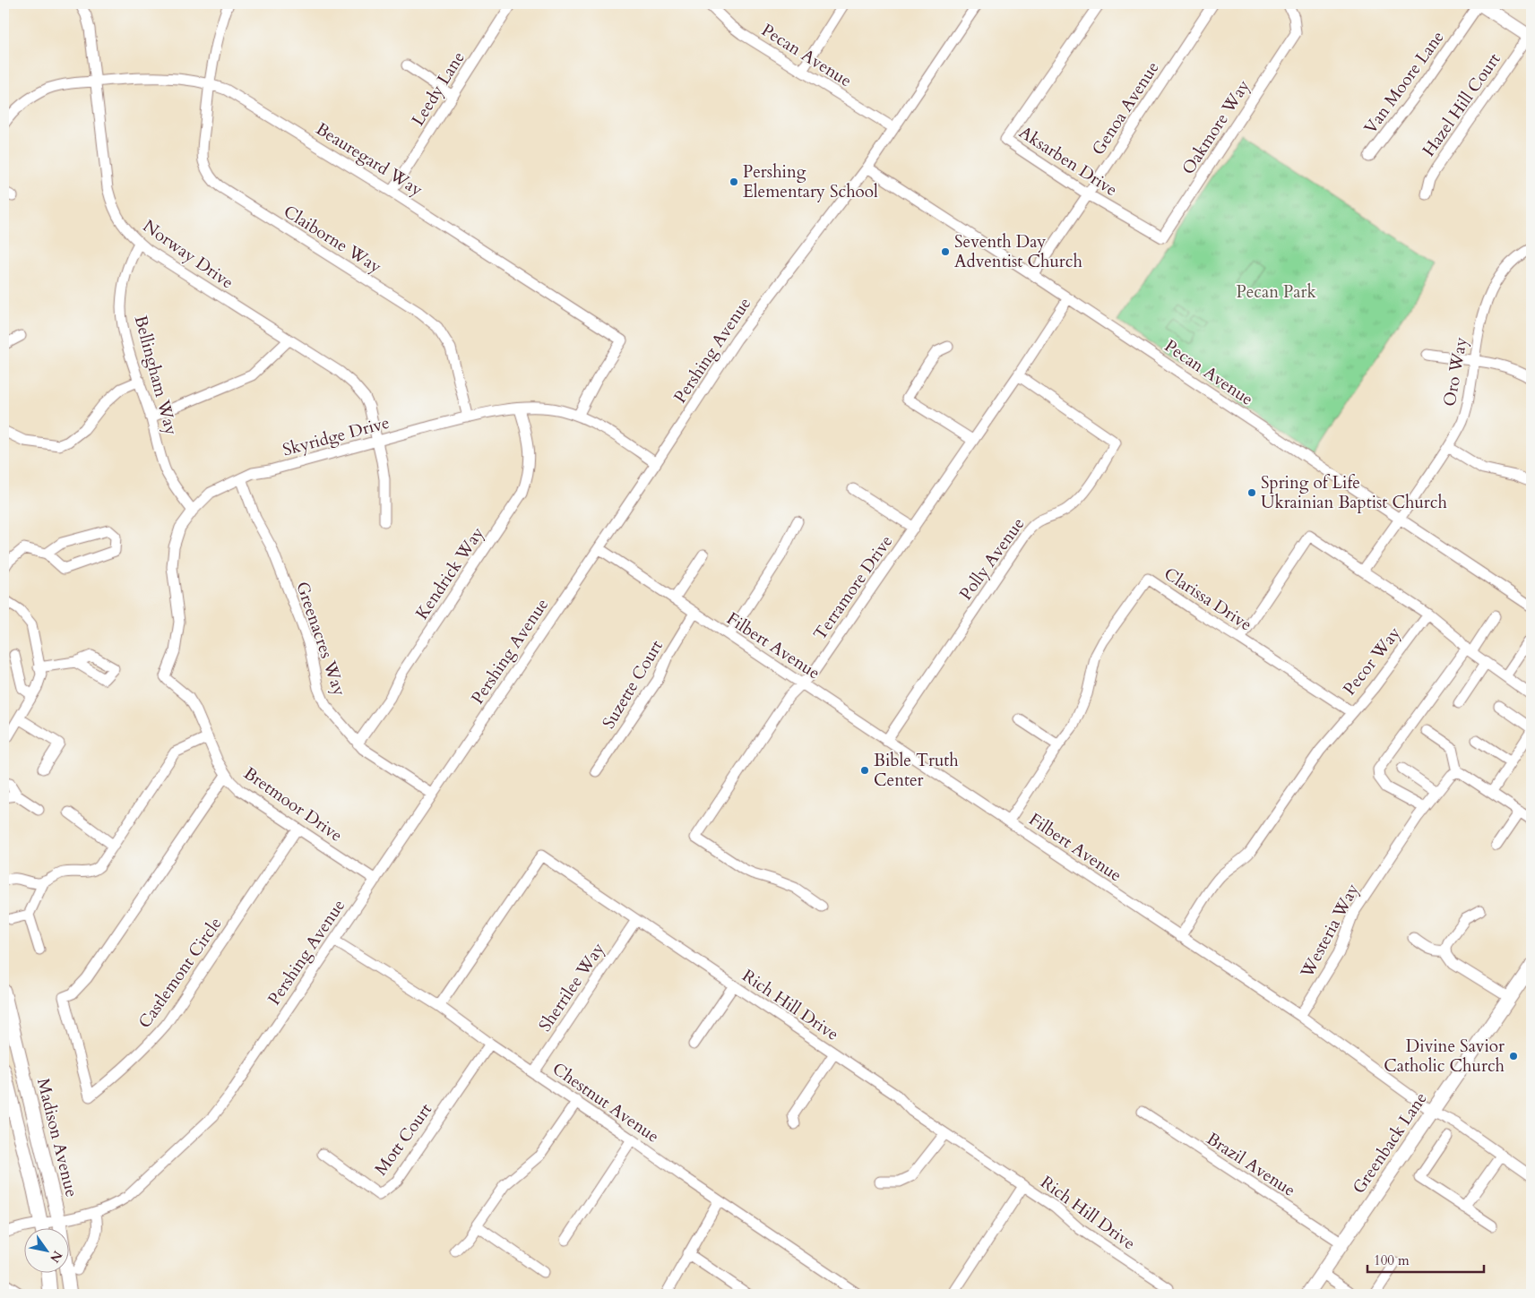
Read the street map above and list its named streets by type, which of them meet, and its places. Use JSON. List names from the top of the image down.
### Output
{
  "streets": {
    "main road": ["Madison Avenue", "Greenback Lane"],
    "street": [
      "Pecan Avenue",
      "Van Moore Lane",
      "Leedy Lane",
      "Hazel Hill Court",
      "Genoa Avenue",
      "Oakmore Way",
      "Beauregard Way",
      "Aksarben Drive",
      "Claiborne Way",
      "Norway Drive",
      "Pershing Avenue",
      "Oro Way",
      "Bellingham Way",
      "Skyridge Drive",
      "Polly Avenue",
      "Kendrick Way",
      "Terramore Drive",
      "Clarissa Drive",
      "Greenacres Way",
      "Filbert Avenue",
      "Pecor Way",
      "Suzette Court",
      "Bretmoor Drive",
      "Westeria Way",
      "Castlemont Circle",
      "Sherrilee Way",
      "Rich Hill Drive",
      "Chestnut Avenue",
      "Mott Court",
      "Brazil Avenue"
    ]
  },
  "crossings": [
    ["Pecan Avenue", "Genoa Avenue"],
    ["Pecan Avenue", "Pershing Avenue"],
    ["Pecan Avenue", "Oro Way"],
    ["Pecan Avenue", "Terramore Drive"],
    ["Leedy Lane", "Beauregard Way"],
    ["Genoa Avenue", "Aksarben Drive"],
    ["Oakmore Way", "Aksarben Drive"],
    ["Beauregard Way", "Claiborne Way"],
    ["Beauregard Way", "Norway Drive"],
    ["Beauregard Way", "Skyridge Drive"],
    ["Claiborne Way", "Skyridge Drive"],
    ["Norway Drive", "Bellingham Way"],
    ["Norway Drive", "Skyridge Drive"],
    ["Pershing Avenue", "Skyridge Drive"],
    ["Pershing Avenue", "Greenacres Way"],
    ["Pershing Avenue", "Filbert Avenue"],
    ["Pershing Avenue", "Bretmoor Drive"],
    ["Pershing Avenue", "Chestnut Avenue"],
    ["Pershing Avenue", "Madison Avenue"],
    ["Bellingham Way", "Skyridge Drive"],
    ["Skyridge Drive", "Kendrick Way"],
    ["Skyridge Drive", "Greenacres Way"],
    ["Skyridge Drive", "Bretmoor Drive"],
    ["Polly Avenue", "Terramore Drive"],
    ["Polly Avenue", "Filbert Avenue"],
    ["Kendrick Way", "Greenacres Way"],
    ["Terramore Drive", "Filbert Avenue"],
    ["Clarissa Drive", "Filbert Avenue"],
    ["Clarissa Drive", "Pecor Way"],
    ["Filbert Avenue", "Pecor Way"],
    ["Filbert Avenue", "Suzette Court"],
    ["Filbert Avenue", "Westeria Way"],
    ["Filbert Avenue", "Greenback Lane"],
    ["Bretmoor Drive", "Castlemont Circle"],
    ["Sherrilee Way", "Rich Hill Drive"],
    ["Sherrilee Way", "Chestnut Avenue"],
    ["Rich Hill Drive", "Chestnut Avenue"],
    ["Chestnut Avenue", "Mott Court"],
    ["Greenback Lane", "Brazil Avenue"]
  ],
  "parks": ["Pecan Park"],
  "places": [
    "Pershing Elementary School",
    "Seventh Day Adventist Church",
    "Spring of Life Ukrainian Baptist Church",
    "Bible Truth Center",
    "Divine Savior Catholic Church"
  ],
  "scale_bar": "100 m",
  "north": "bottom right"
}
